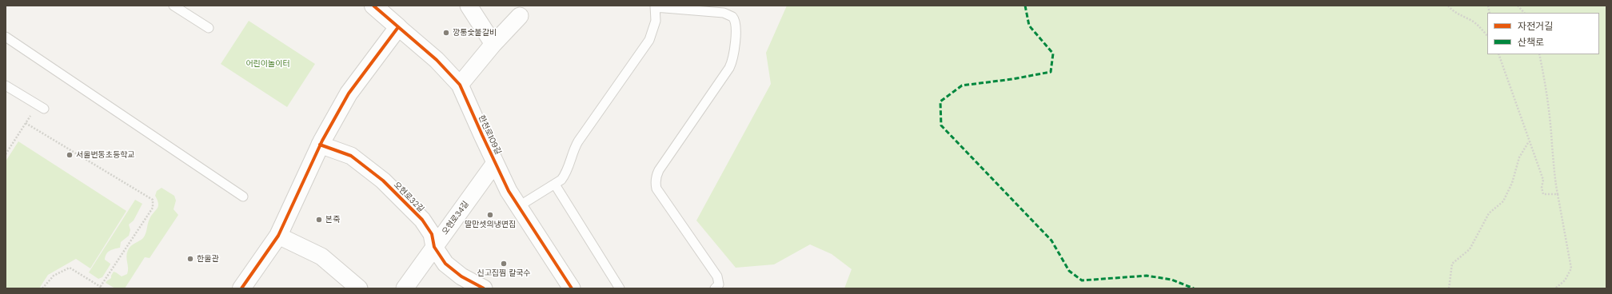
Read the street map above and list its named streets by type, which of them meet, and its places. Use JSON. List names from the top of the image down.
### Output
{
  "streets": {
    "street": ["한천로109길", "오현로32길", "오현로34길"]
  },
  "crossings": [
    ["한천로109길", "오현로34길"],
    ["오현로32길", "오현로34길"]
  ],
  "parks": ["어린이놀이터"],
  "places": [
    "깡통숯불갈비",
    "서울번동초등학교",
    "딸만셋의냉면집",
    "본죽",
    "한울관",
    "신고집찜 칼국수"
  ],
  "legend": ["자전거길", "산책로"]
}
